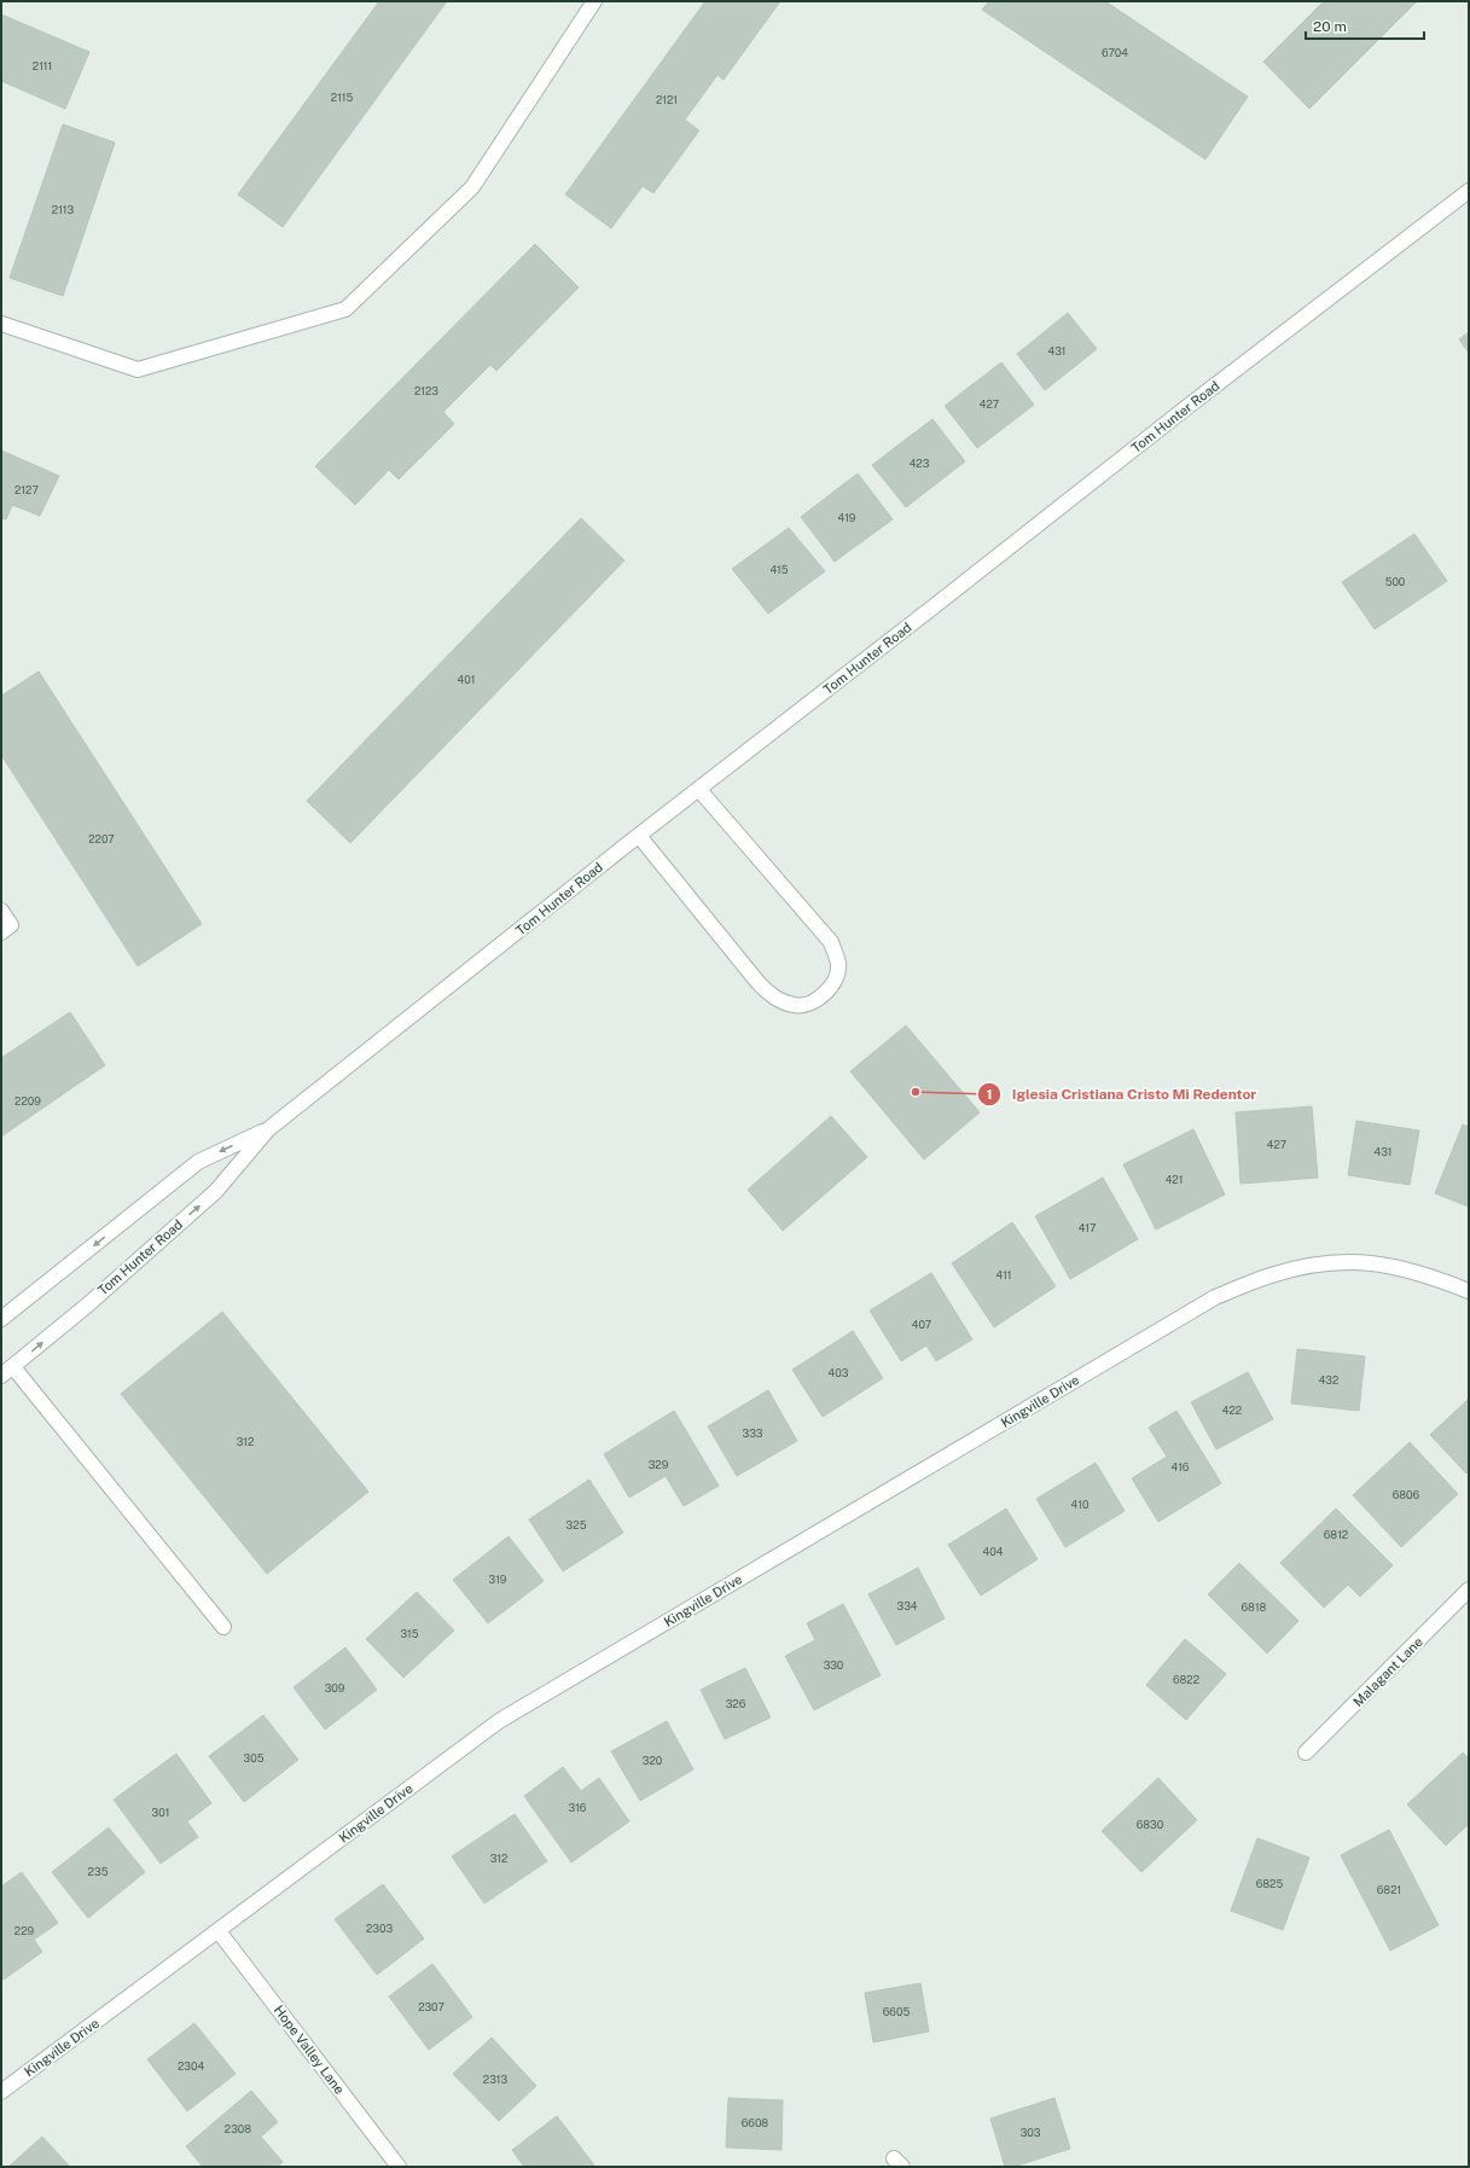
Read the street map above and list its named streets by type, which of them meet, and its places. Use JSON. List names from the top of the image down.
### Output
{
  "streets": {
    "street": [
      "Tom Hunter Road",
      "Kingville Drive",
      "Malagant Lane",
      "Hope Valley Lane"
    ]
  },
  "crossings": [
    ["Kingville Drive", "Hope Valley Lane"]
  ],
  "places": ["Iglesia Cristiana Cristo Mi Redentor"],
  "house_numbers": [
    "6704",
    "2111",
    "2115",
    "2121",
    "2113",
    "431",
    "2123",
    "427",
    "423",
    "2127",
    "419",
    "415",
    "500",
    "401",
    "2207",
    "2209",
    "427",
    "431",
    "421",
    "417",
    "411",
    "407",
    "403",
    "432",
    "422",
    "333",
    "312",
    "329",
    "416",
    "6806",
    "410",
    "325",
    "6812",
    "404",
    "319",
    "334",
    "6818",
    "315",
    "330",
    "6822",
    "309",
    "326",
    "305",
    "320",
    "316",
    "301",
    "6830",
    "312",
    "235",
    "6825",
    "6821",
    "2303",
    "229",
    "2307",
    "6605",
    "2304",
    "2313",
    "6608",
    "2308",
    "303"
  ],
  "scale_bar": "20 m"
}
